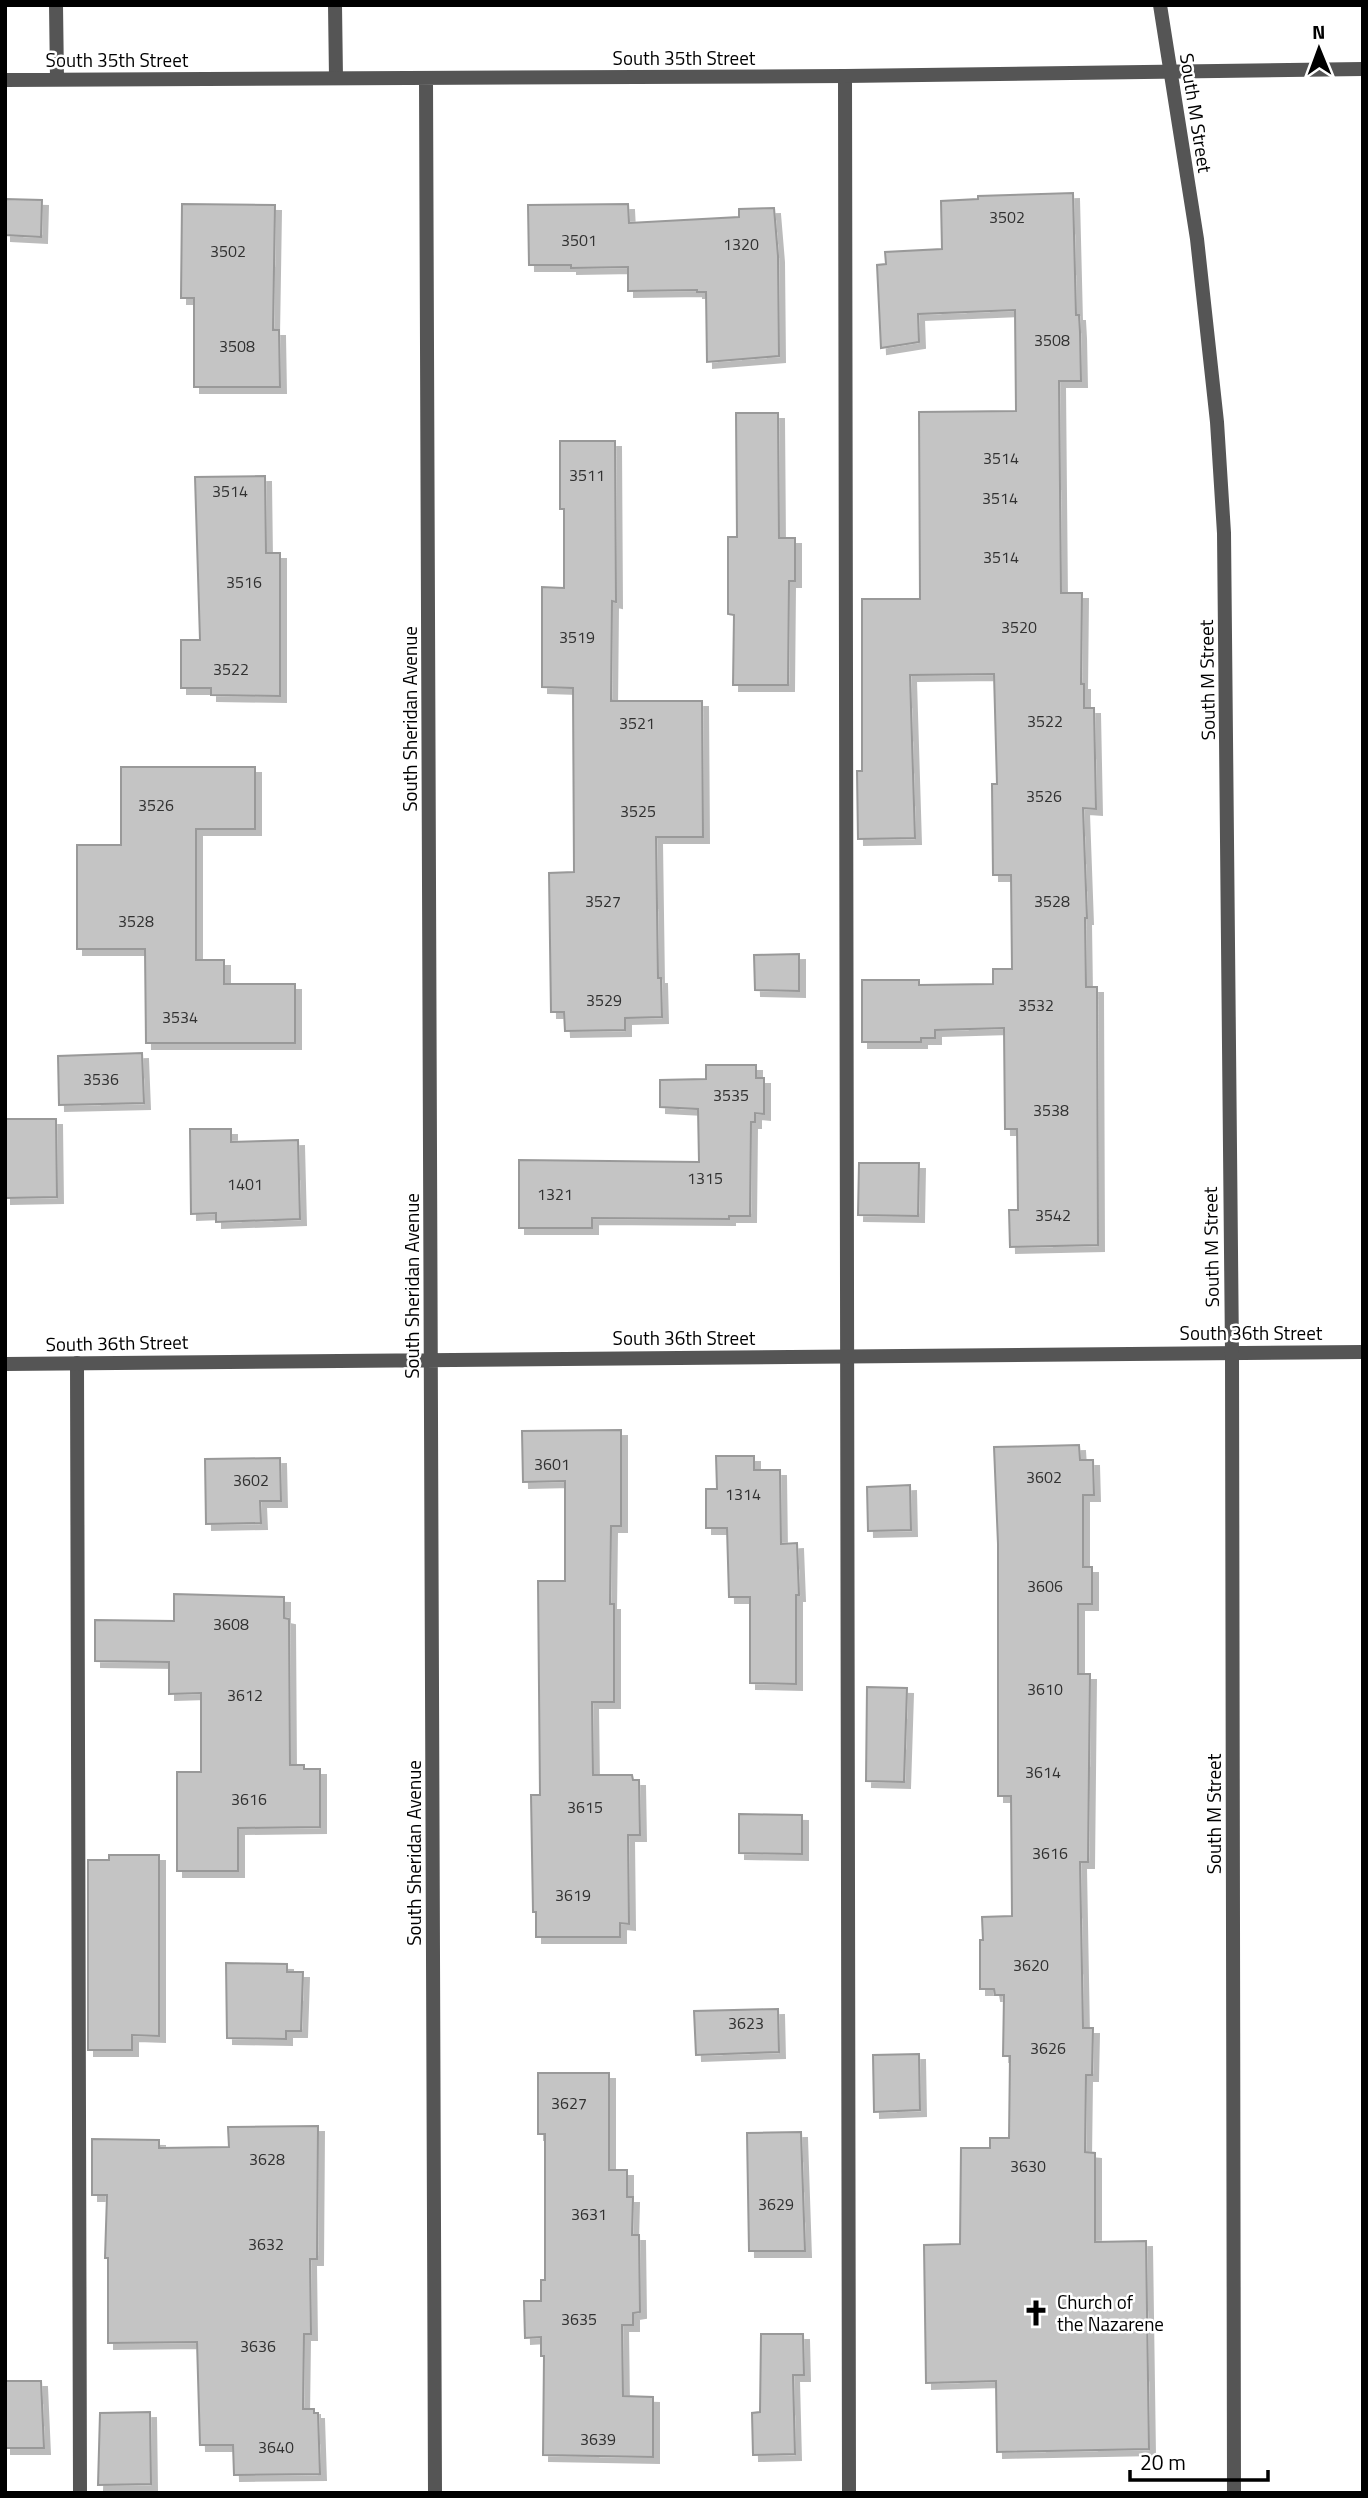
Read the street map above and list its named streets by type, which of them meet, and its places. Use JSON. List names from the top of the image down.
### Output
{
  "streets": {
    "street": [
      "South 35th Street",
      "South M Street",
      "South Sheridan Avenue",
      "South 36th Street"
    ]
  },
  "crossings": [
    ["South 35th Street", "South M Street"],
    ["South 35th Street", "South Sheridan Avenue"],
    ["South M Street", "South 36th Street"],
    ["South Sheridan Avenue", "South 36th Street"]
  ],
  "places": {
    "church": ["Church of the Nazarene"]
  },
  "house_numbers": [
    "3502",
    "3501",
    "1320",
    "3502",
    "3508",
    "3508",
    "3514",
    "3511",
    "3514",
    "3514",
    "3514",
    "3516",
    "3520",
    "3519",
    "3522",
    "3522",
    "3521",
    "3526",
    "3526",
    "3525",
    "3527",
    "3528",
    "3528",
    "3529",
    "3532",
    "3534",
    "3536",
    "3535",
    "3538",
    "1315",
    "1401",
    "1321",
    "3542",
    "3601",
    "3602",
    "3602",
    "1314",
    "3606",
    "3608",
    "3610",
    "3612",
    "3614",
    "3616",
    "3615",
    "3616",
    "3619",
    "3620",
    "3623",
    "3626",
    "3627",
    "3628",
    "3630",
    "3629",
    "3631",
    "3632",
    "3635",
    "3636",
    "3639",
    "3640"
  ],
  "scale_bar": "20 m",
  "north": "top"
}
